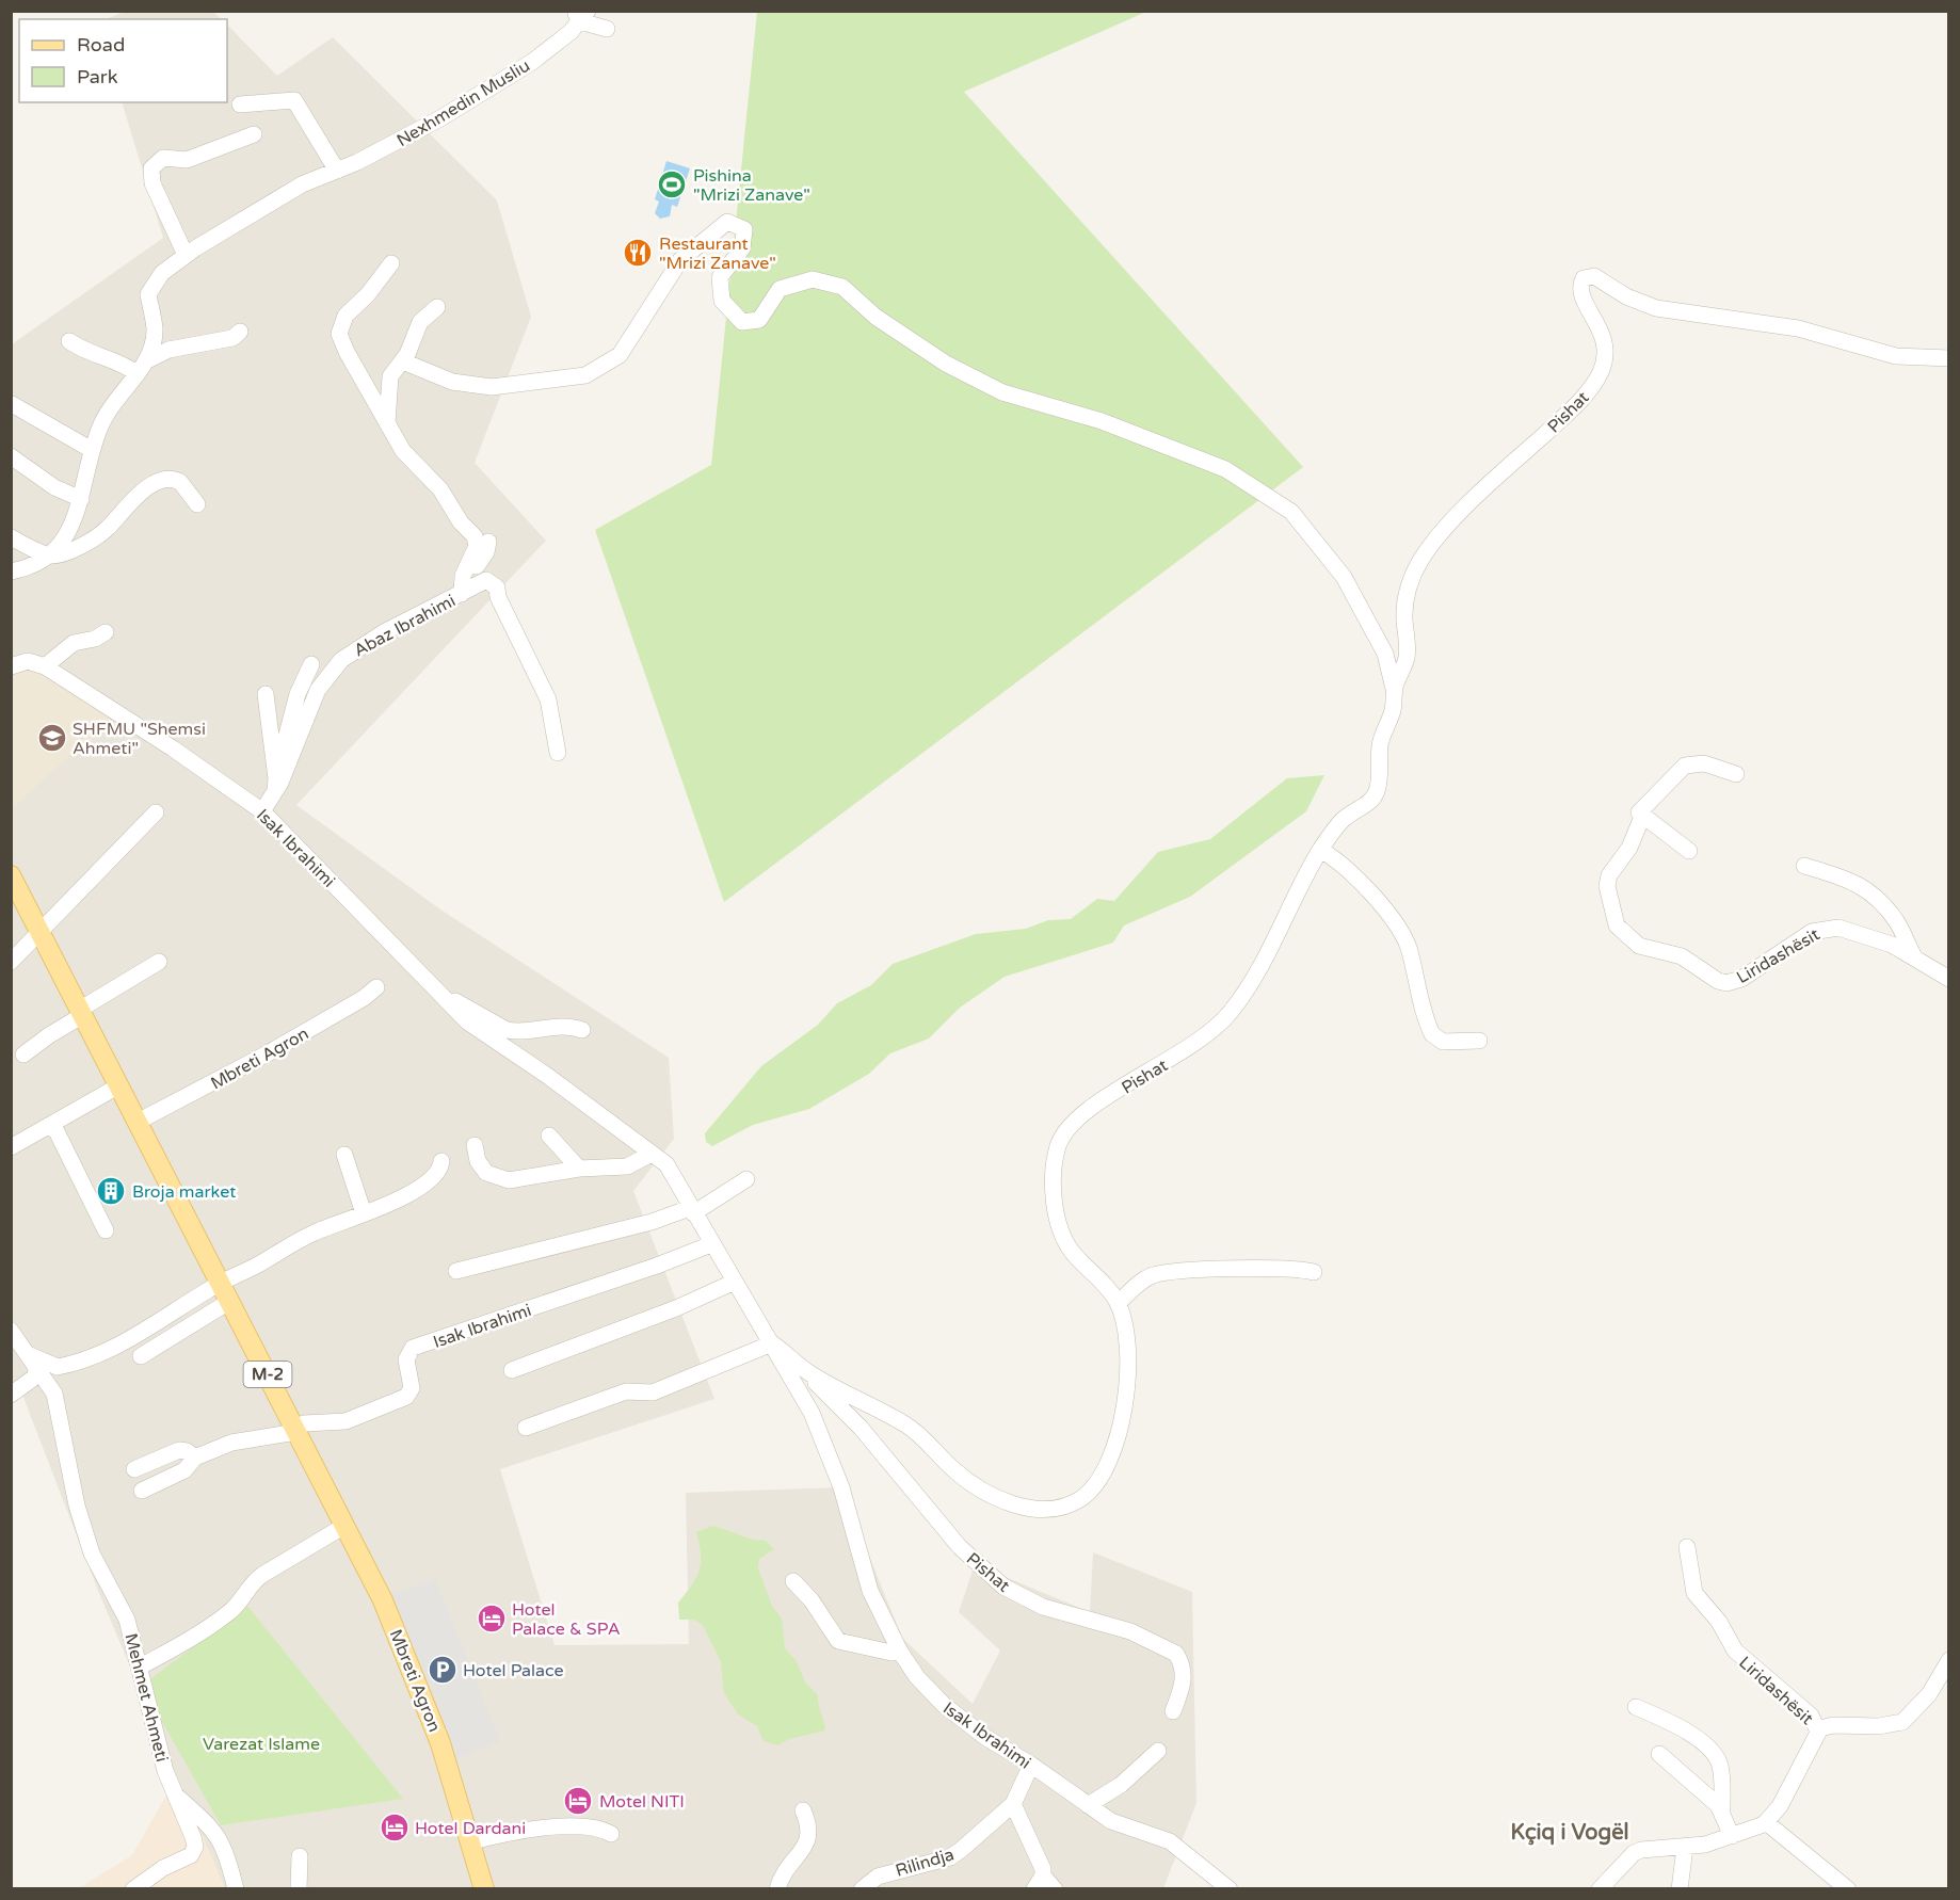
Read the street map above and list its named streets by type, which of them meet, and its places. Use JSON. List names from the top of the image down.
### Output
{
  "streets": {
    "main road": ["Mbreti Agron", "M-2"],
    "street": [
      "Nexhmedin Musliu",
      "Pishat",
      "Abaz Ibrahimi",
      "Isak Ibrahimi",
      "Liridashësit",
      "Mehmet Ahmeti",
      "Rilindja"
    ]
  },
  "crossings": [
    ["Pishat", "Isak Ibrahimi"],
    ["Abaz Ibrahimi", "Isak Ibrahimi"],
    ["Isak Ibrahimi", "Mbreti Agron"],
    ["Isak Ibrahimi", "Rilindja"]
  ],
  "districts": ["Kçiq i Vogël"],
  "parks": ["Varezat Islame"],
  "places": {
    "sports": ["Pishina \"Mrizi Zanave\""],
    "restaurant": ["Restaurant \"Mrizi Zanave\""],
    "school or university": ["SHFMU \"Shemsi Ahmeti\""],
    "building": ["Broja market"],
    "hotel": ["Hotel Palace & SPA", "Motel NITI", "Hotel Dardani"],
    "parking": ["Hotel Palace"]
  },
  "legend": ["Road", "Park"]
}
